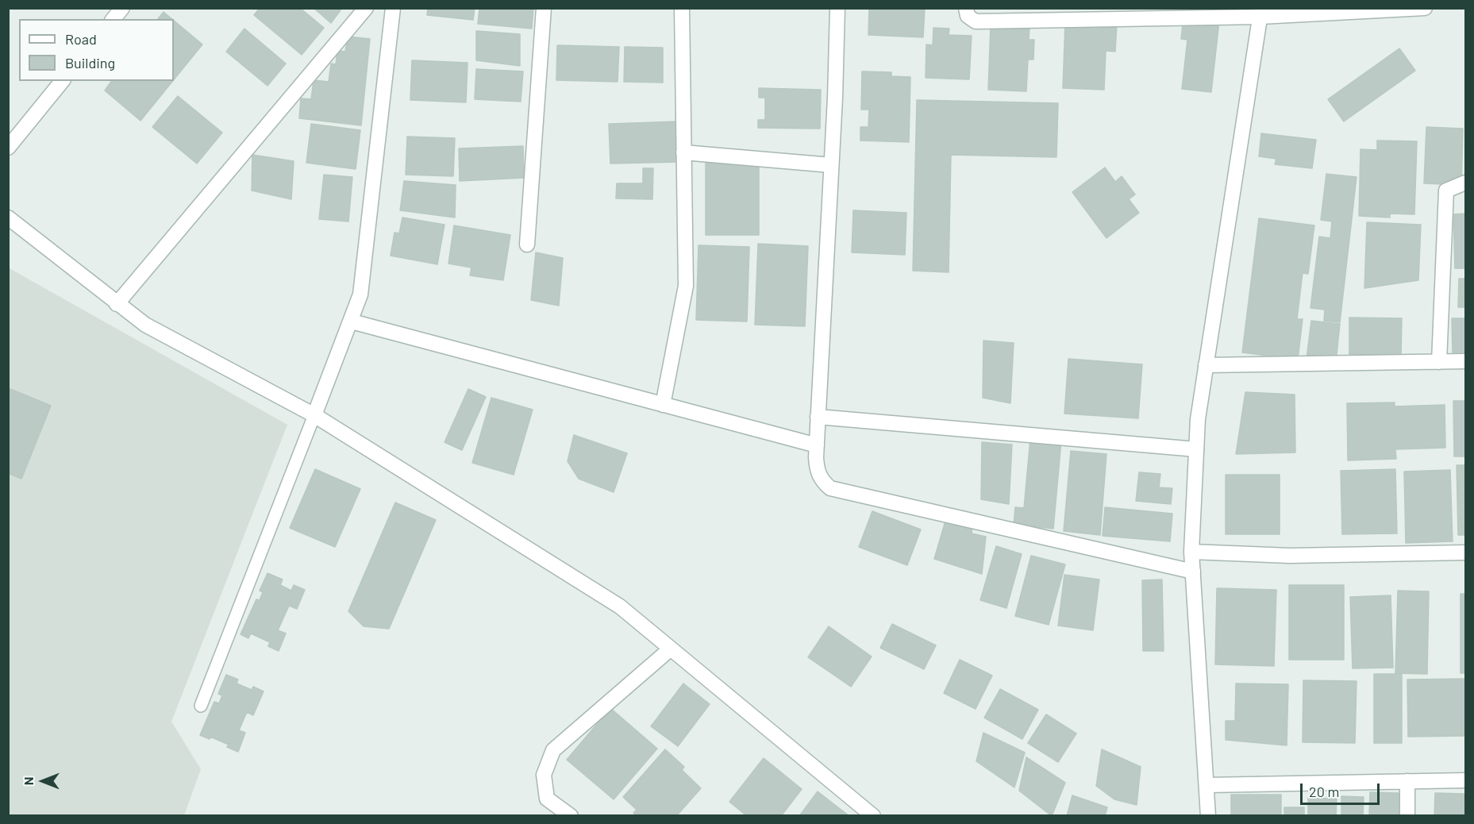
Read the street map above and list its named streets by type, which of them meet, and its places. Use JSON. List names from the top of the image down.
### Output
{
  "legend": ["Road", "Building"],
  "scale_bar": "20 m",
  "north": "left"
}
